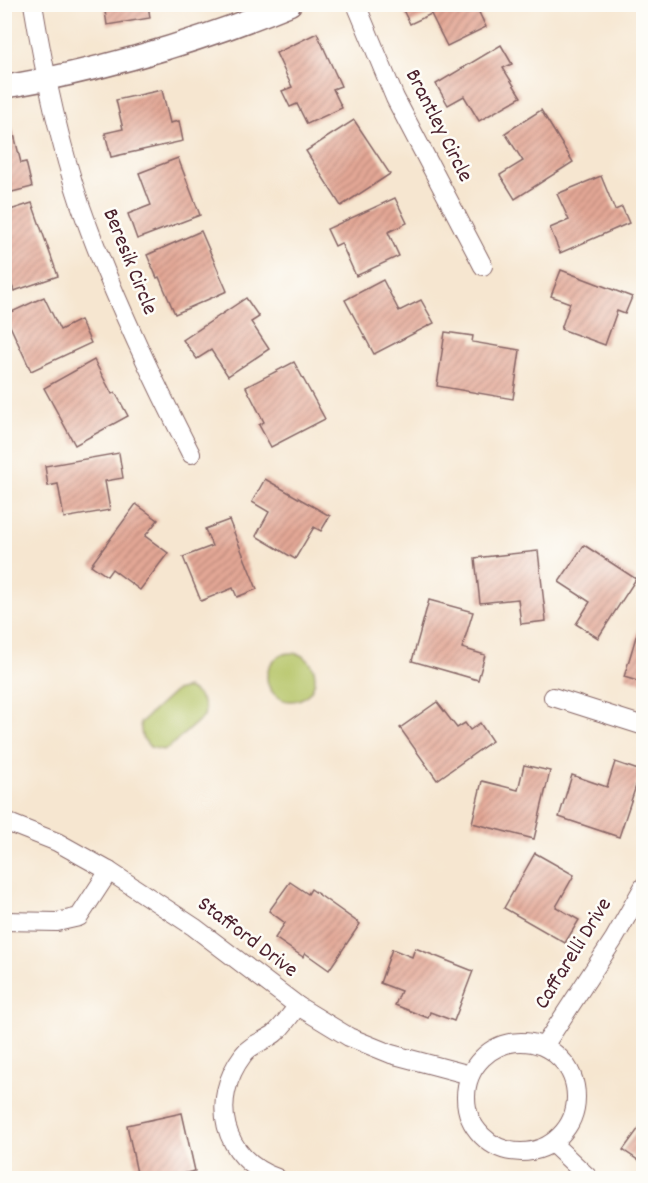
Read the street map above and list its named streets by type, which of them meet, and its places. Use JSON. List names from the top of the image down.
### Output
{
  "streets": {
    "street": [
      "Brantley Circle",
      "Beresik Circle",
      "Stafford Drive",
      "Caffarelli Drive"
    ]
  },
  "crossings": [
    ["Stafford Drive", "Caffarelli Drive"]
  ]
}
